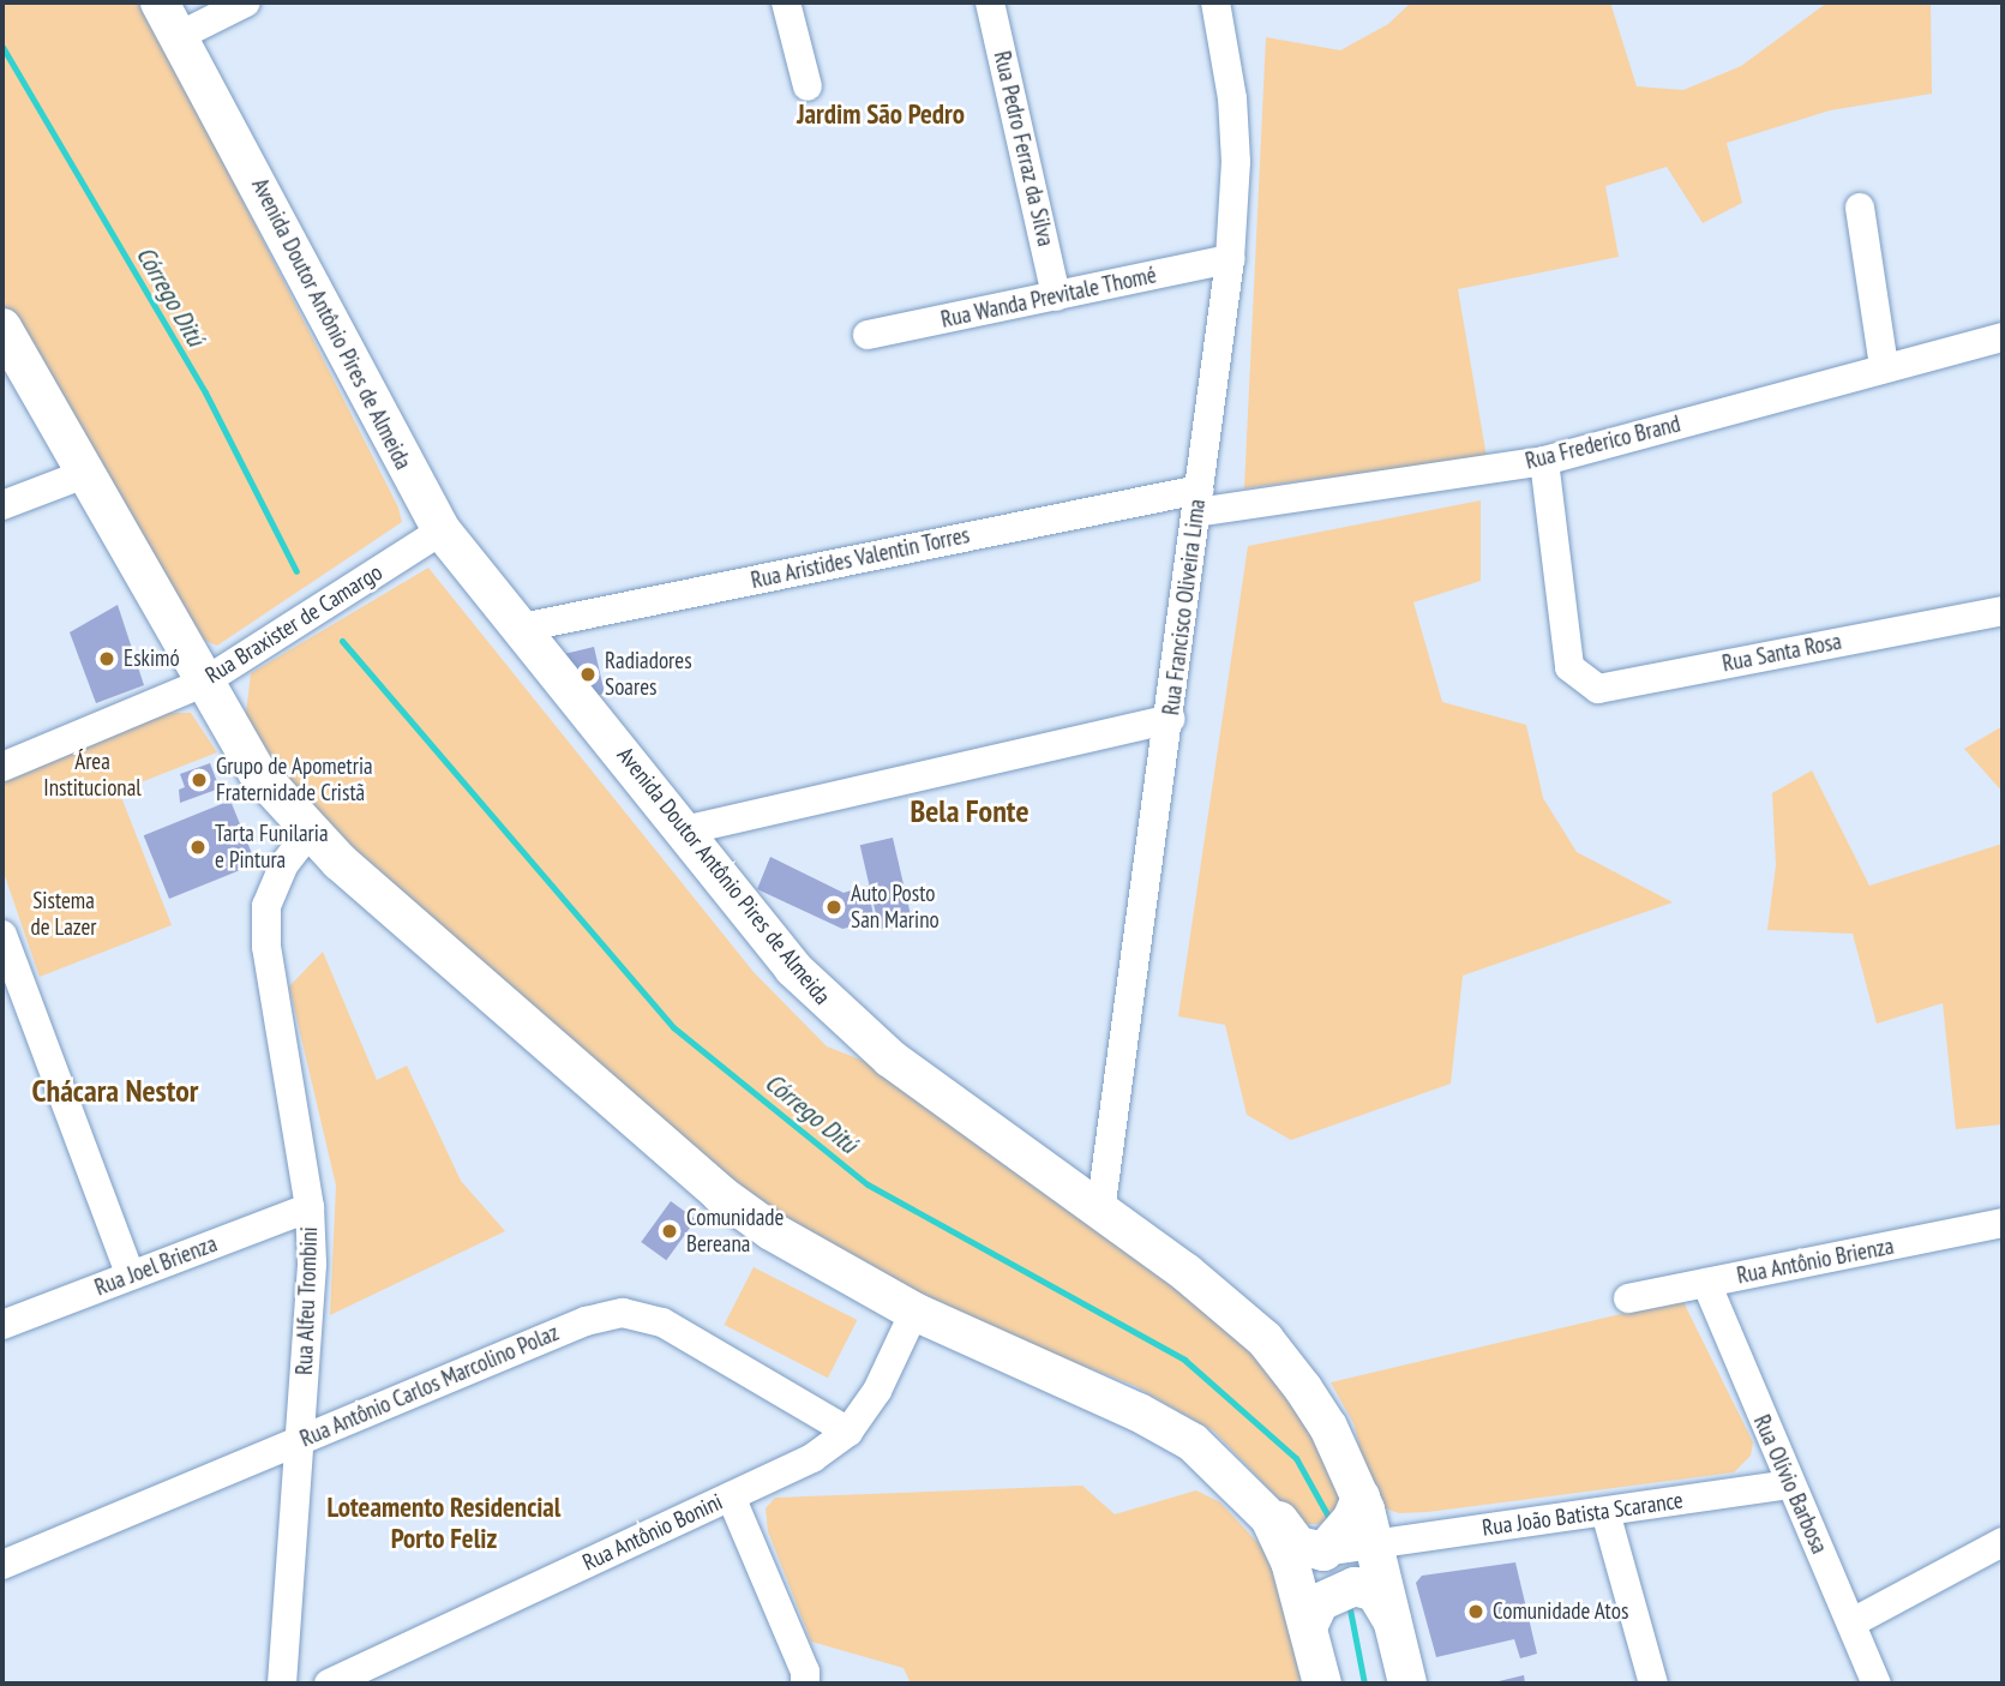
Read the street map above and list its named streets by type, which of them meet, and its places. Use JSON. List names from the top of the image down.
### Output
{
  "streets": {
    "main road": ["Avenida Doutor Antônio Pires de Almeida"],
    "street": [
      "Rua Pedro Ferraz da Silva",
      "Rua Wanda Previtale Thomé",
      "Rua Frederico Brand",
      "Rua Aristides Valentin Torres",
      "Rua Francisco Oliveira Lima",
      "Rua Braxister de Camargo",
      "Rua Santa Rosa",
      "Rua Antônio Brienza",
      "Rua Joel Brienza",
      "Rua Alfeu Trombini",
      "Rua Antônio Carlos Marcolino Polaz",
      "Rua Olívio Barbosa",
      "Rua João Batista Scarance",
      "Rua Antônio Bonini"
    ]
  },
  "crossings": [
    ["Rua Pedro Ferraz da Silva", "Rua Wanda Previtale Thomé"],
    ["Rua Wanda Previtale Thomé", "Rua Francisco Oliveira Lima"],
    ["Avenida Doutor Antônio Pires de Almeida", "Rua Aristides Valentin Torres"],
    ["Avenida Doutor Antônio Pires de Almeida", "Rua Francisco Oliveira Lima"],
    ["Avenida Doutor Antônio Pires de Almeida", "Rua Braxister de Camargo"],
    ["Avenida Doutor Antônio Pires de Almeida", "Rua João Batista Scarance"],
    ["Rua Frederico Brand", "Rua Aristides Valentin Torres"],
    ["Rua Frederico Brand", "Rua Francisco Oliveira Lima"],
    ["Rua Frederico Brand", "Rua Santa Rosa"],
    ["Rua Aristides Valentin Torres", "Rua Francisco Oliveira Lima"],
    ["Rua Antônio Brienza", "Rua Olívio Barbosa"],
    ["Rua Joel Brienza", "Rua Alfeu Trombini"],
    ["Rua Alfeu Trombini", "Rua Antônio Carlos Marcolino Polaz"],
    ["Rua Antônio Carlos Marcolino Polaz", "Rua Antônio Bonini"],
    ["Rua Olívio Barbosa", "Rua João Batista Scarance"]
  ],
  "districts": [
    "Jardim São Pedro",
    "Bela Fonte",
    "Chácara Nestor",
    "Loteamento Residencial Porto Feliz"
  ],
  "water": ["Córrego Ditú"],
  "parks": ["Área Institucional", "Sistema de Lazer"],
  "places": [
    "Eskimó",
    "Radiadores Soares",
    "Grupo de Apometria Fraternidade Cristã",
    "Tarta Funilaria e Pintura",
    "Auto Posto San Marino",
    "Comunidade Bereana",
    "Comunidade Atos"
  ]
}
